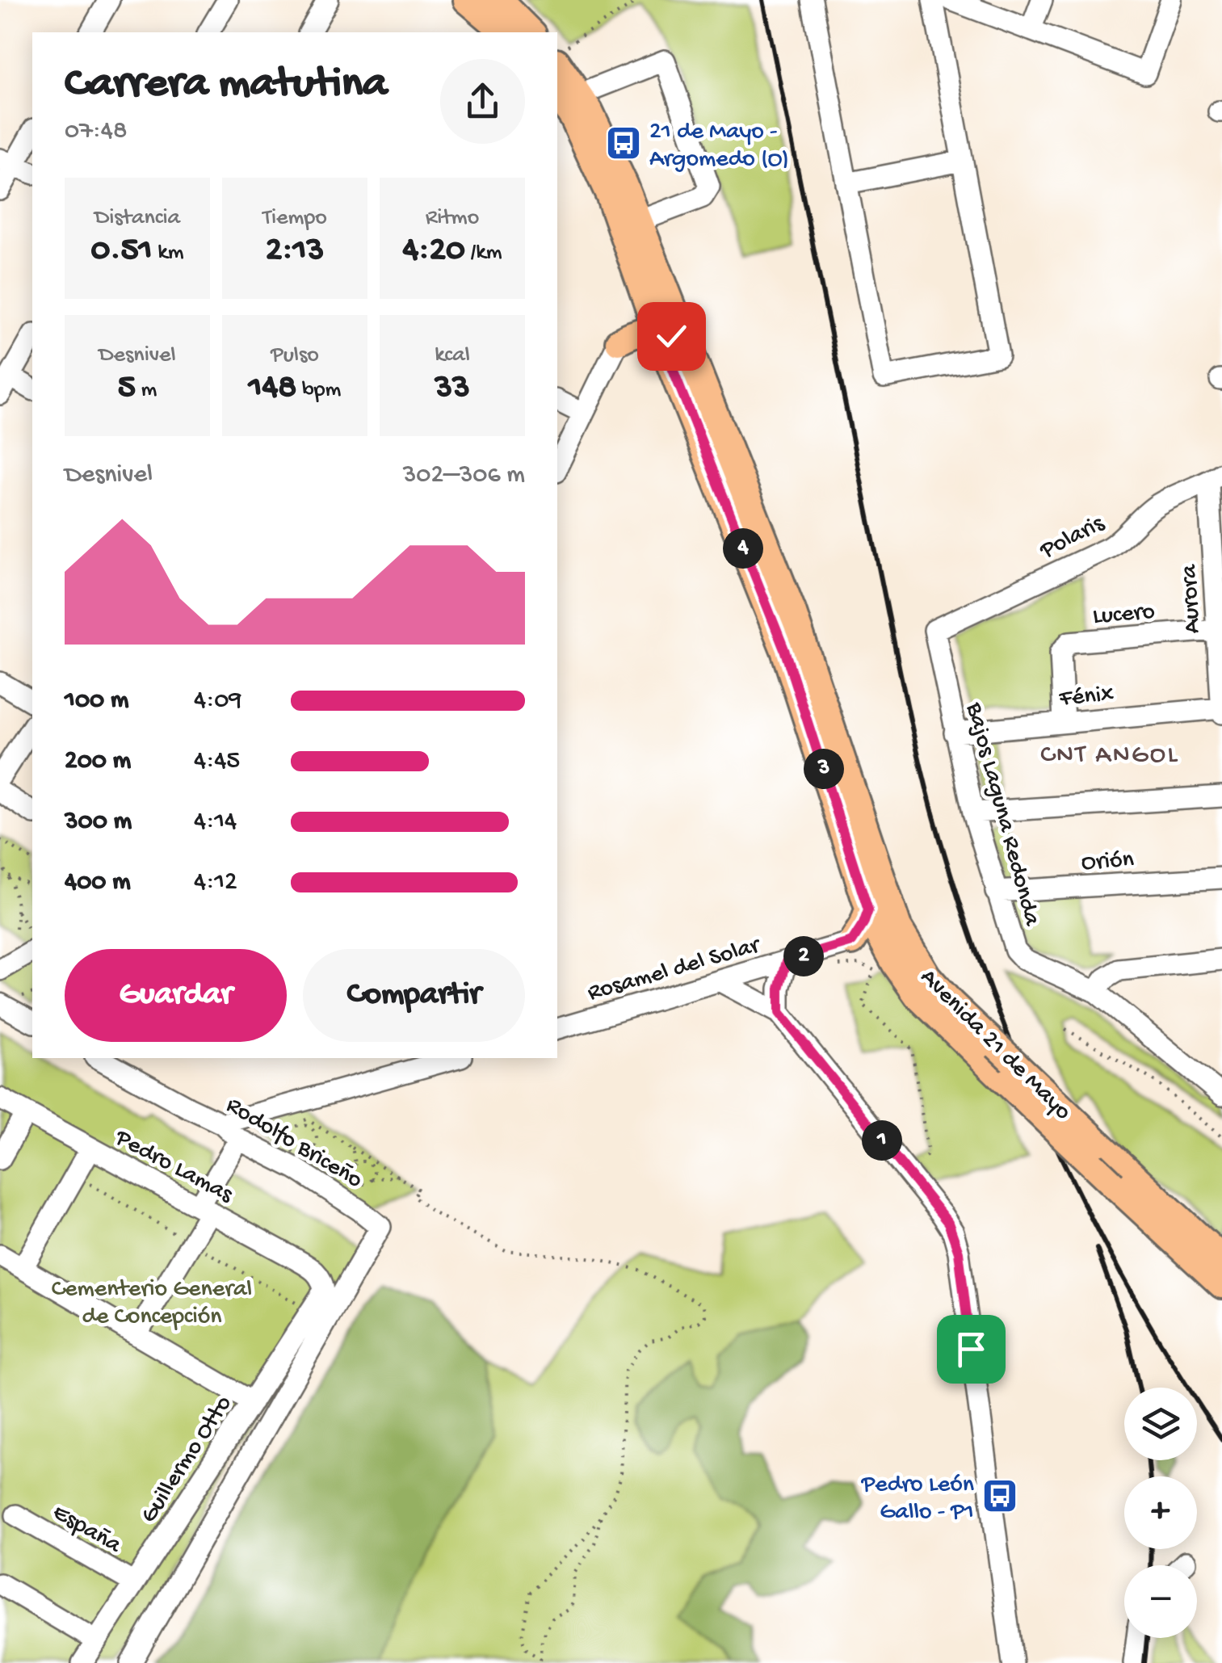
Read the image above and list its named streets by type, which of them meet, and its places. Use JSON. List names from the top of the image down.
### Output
{
  "streets": {
    "main road": ["Avenida 21 de Mayo"],
    "street": [
      "Polaris",
      "Aurora",
      "Lucero",
      "Fénix",
      "Bajos Laguna Redonda",
      "Orión",
      "Rosamel del Solar",
      "Rodolfo Briceño",
      "Pedro Lamas",
      "Guillermo Otto",
      "España"
    ]
  },
  "crossings": [
    ["Polaris", "Aurora"],
    ["Polaris", "Bajos Laguna Redonda"],
    ["Aurora", "Lucero"],
    ["Aurora", "Fénix"],
    ["Lucero", "Fénix"],
    ["Fénix", "Bajos Laguna Redonda"],
    ["Bajos Laguna Redonda", "Orión"],
    ["Pedro Lamas", "Guillermo Otto"],
    ["Guillermo Otto", "España"]
  ],
  "districts": ["CNT ANGOL"],
  "parks": ["Cementerio General de Concepción"],
  "places": {
    "bus stop": ["21 de Mayo - Argomedo (O)", "Pedro León Gallo - P1"]
  },
  "page": {
    "heading": ["Carrera matutina", "07:48"],
    "stats": [
      ["Distancia", "0.51 km"],
      ["Tiempo", "2:13"],
      ["Ritmo", "4:20 /km"],
      ["Desnivel", "5 m"],
      ["Pulso", "148 bpm"],
      ["kcal", "33"]
    ],
    "chart": ["Desnivel", "302–306 m"],
    "pins": [
      "4",
      "3",
      "2",
      "1"
    ],
    "list": [
      {
        "name": "100 m",
        "note": "4:09"
      },
      {
        "name": "200 m",
        "note": "4:45"
      },
      {
        "name": "300 m",
        "note": "4:14"
      },
      {
        "name": "400 m",
        "note": "4:12"
      }
    ],
    "buttons": ["Guardar", "Compartir"],
    "map_buttons": ["+", "−"]
  }
}
